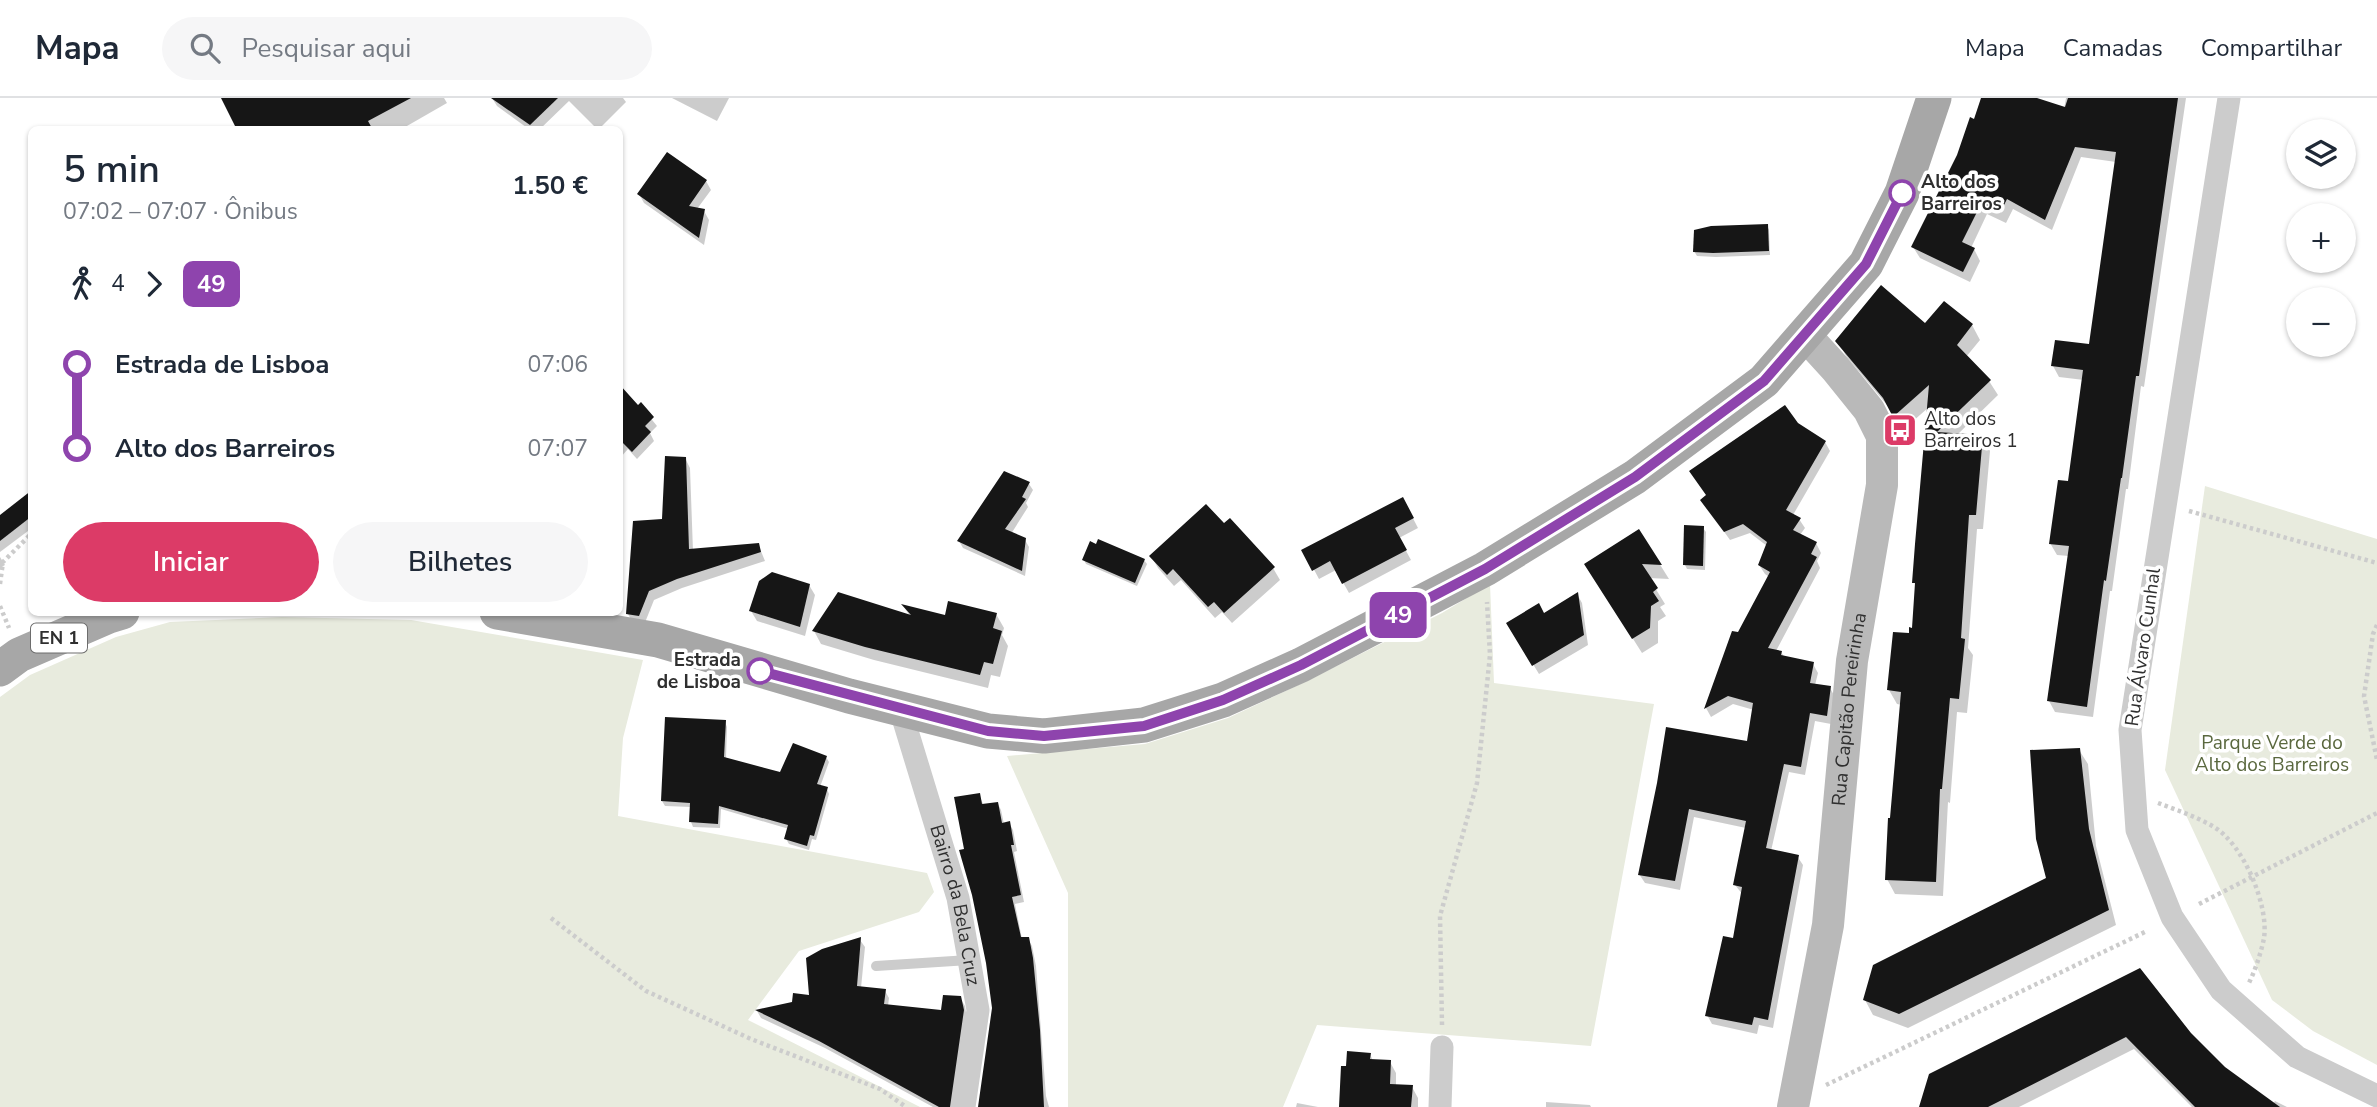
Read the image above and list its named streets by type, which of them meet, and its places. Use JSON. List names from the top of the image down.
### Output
{
  "streets": {
    "main road": ["EN 1"],
    "street": ["Rua Álvaro Cunhal", "Rua Capitão Pereirinha", "Bairro da Bela Cruz"]
  },
  "parks": ["Parque Verde do Alto dos Barreiros"],
  "places": {
    "other": ["Alto dos Barreiros", "Estrada de Lisboa"],
    "bus stop": ["Alto dos Barreiros 1"]
  },
  "lines": ["bus line 49"],
  "page": {
    "header": "Mapa",
    "search": "Pesquisar aqui",
    "nav": ["Mapa", "Camadas", "Compartilhar"],
    "on_map": "49",
    "map_buttons": ["+", "−"],
    "heading": ["5 min", "07:02 – 07:07 · Ônibus", "1.50 €"],
    "legs": ["4", "49"],
    "list": [
      {
        "name": "Estrada de Lisboa",
        "value": "07:06"
      },
      {
        "name": "Alto dos Barreiros",
        "value": "07:07"
      }
    ],
    "buttons": ["Iniciar", "Bilhetes"]
  }
}
